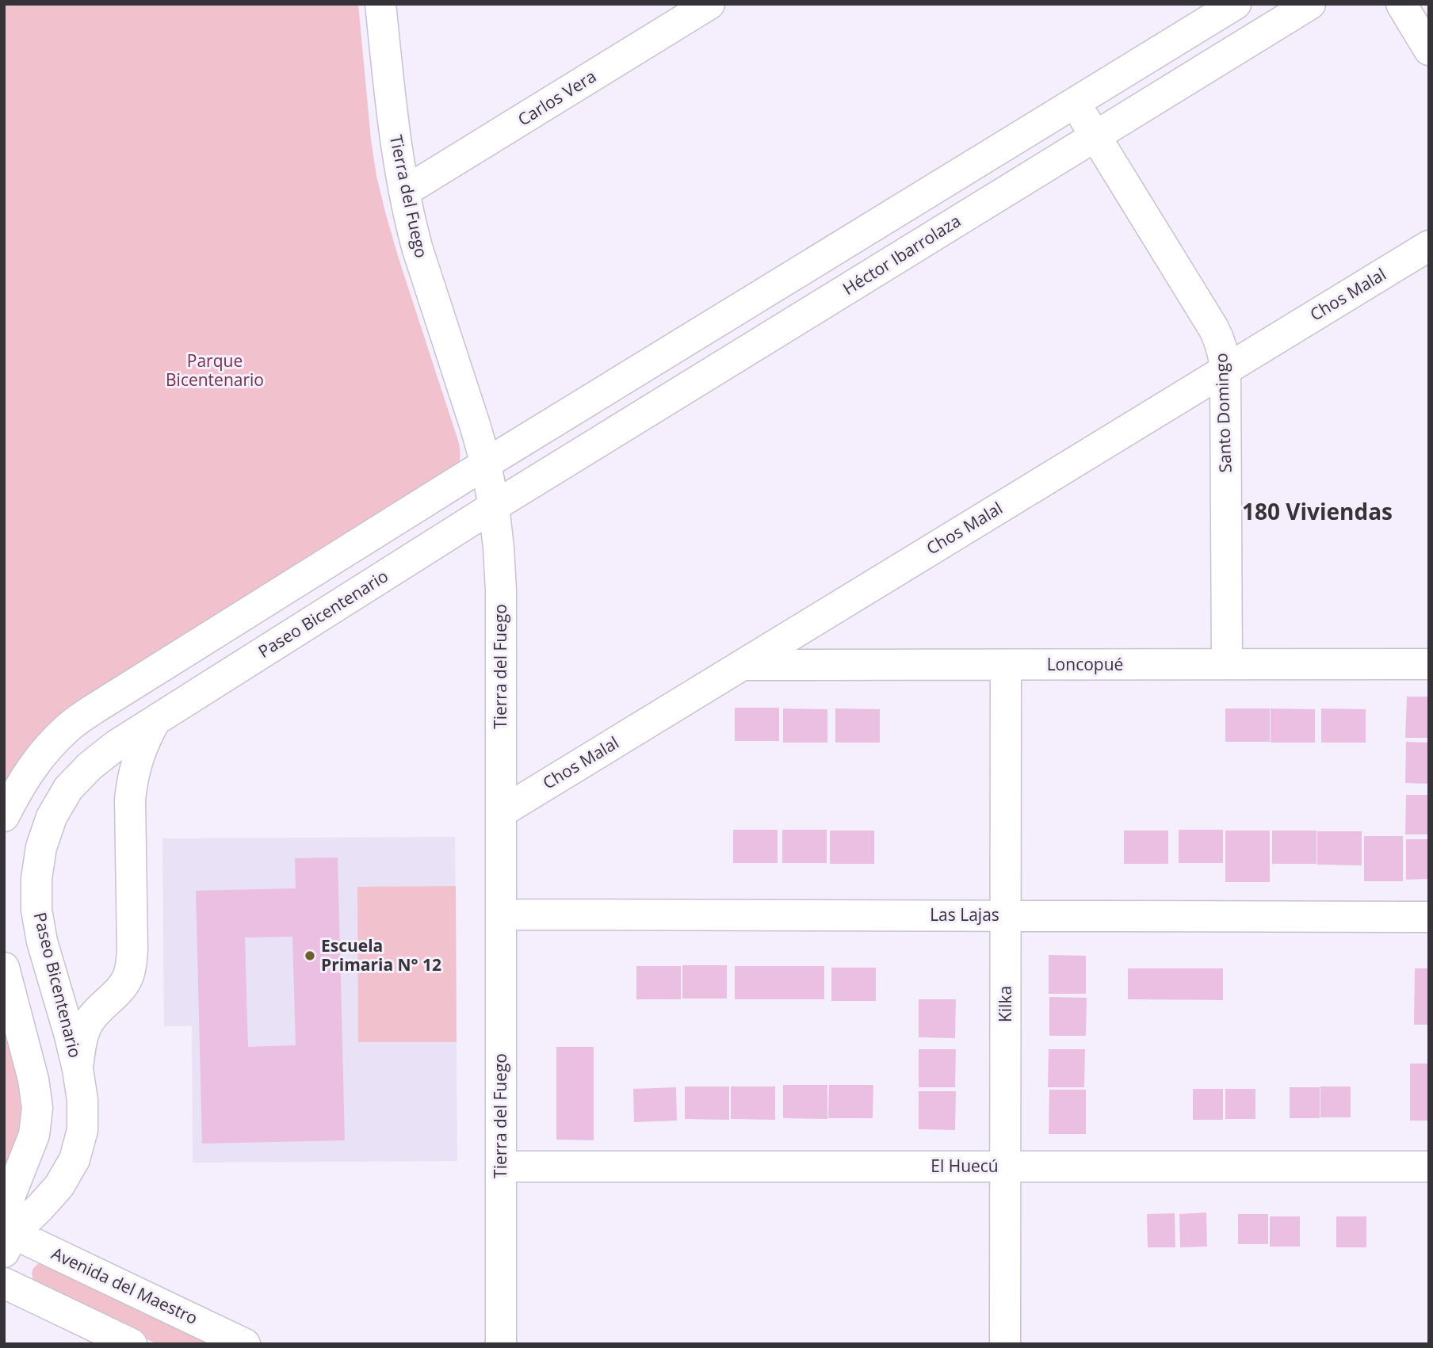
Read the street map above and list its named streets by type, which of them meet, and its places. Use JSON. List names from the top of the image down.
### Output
{
  "streets": {
    "street": [
      "Carlos Vera",
      "Tierra del Fuego",
      "Héctor Ibarrolaza",
      "Chos Malal",
      "Santo Domingo",
      "Paseo Bicentenario",
      "Loncopué",
      "Las Lajas",
      "Kilka",
      "El Huecú",
      "Avenida del Maestro"
    ]
  },
  "crossings": [
    ["Carlos Vera", "Tierra del Fuego"],
    ["Tierra del Fuego", "Héctor Ibarrolaza"],
    ["Tierra del Fuego", "Chos Malal"],
    ["Tierra del Fuego", "Paseo Bicentenario"],
    ["Tierra del Fuego", "Las Lajas"],
    ["Tierra del Fuego", "El Huecú"],
    ["Héctor Ibarrolaza", "Santo Domingo"],
    ["Héctor Ibarrolaza", "Paseo Bicentenario"],
    ["Chos Malal", "Santo Domingo"],
    ["Chos Malal", "Loncopué"],
    ["Santo Domingo", "Loncopué"],
    ["Paseo Bicentenario", "Avenida del Maestro"],
    ["Loncopué", "Kilka"],
    ["Las Lajas", "Kilka"],
    ["Kilka", "El Huecú"]
  ],
  "districts": ["180 Viviendas"],
  "parks": ["Parque Bicentenario"],
  "places": ["Escuela Primaria N° 12"]
}
